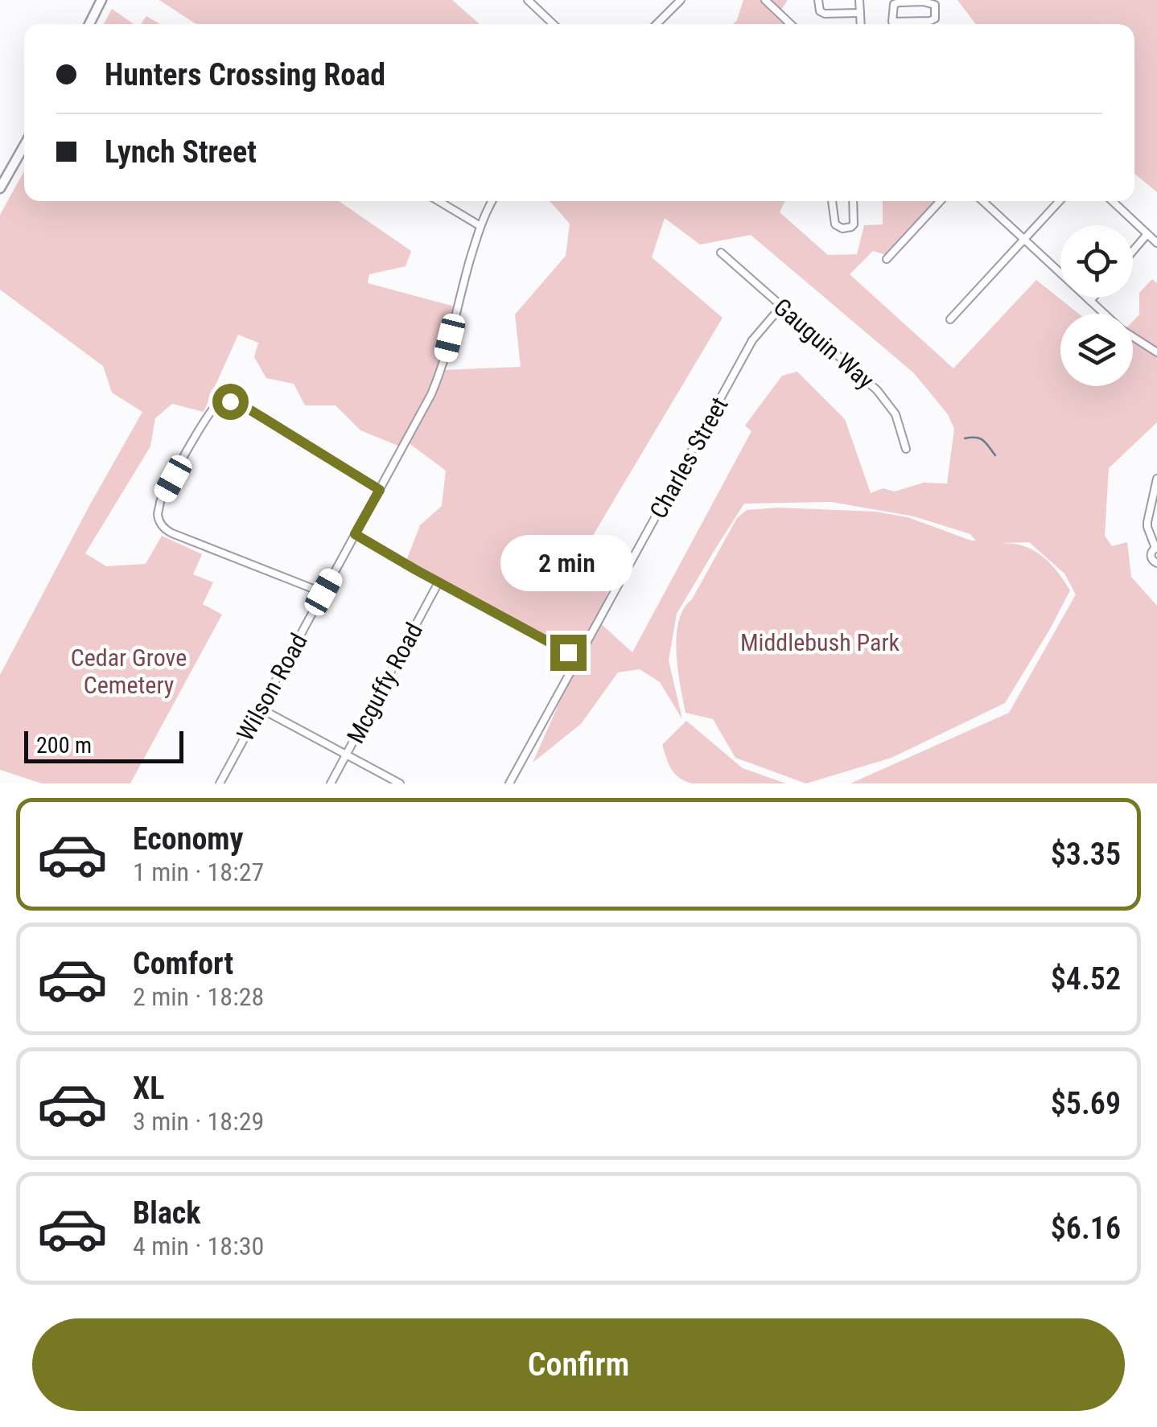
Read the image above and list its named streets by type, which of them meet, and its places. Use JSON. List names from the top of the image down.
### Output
{
  "streets": {
    "street": [
      "Gauguin Way",
      "Charles Street",
      "Mcguffy Road",
      "Wilson Road"
    ]
  },
  "crossings": [
    ["Gauguin Way", "Charles Street"]
  ],
  "parks": ["Middlebush Park", "Cedar Grove Cemetery"],
  "scale_bar": "200 m",
  "page": {
    "banner": ["Hunters Crossing Road", "Lynch Street"],
    "bubble": "2 min",
    "scale": "200 m",
    "list": [
      {
        "name": "Economy",
        "note": "1 min · 18:27",
        "value": "$3.35"
      },
      {
        "name": "Comfort",
        "note": "2 min · 18:28",
        "value": "$4.52"
      },
      {
        "name": "XL",
        "note": "3 min · 18:29",
        "value": "$5.69"
      },
      {
        "name": "Black",
        "note": "4 min · 18:30",
        "value": "$6.16"
      }
    ],
    "buttons": "Confirm"
  }
}
